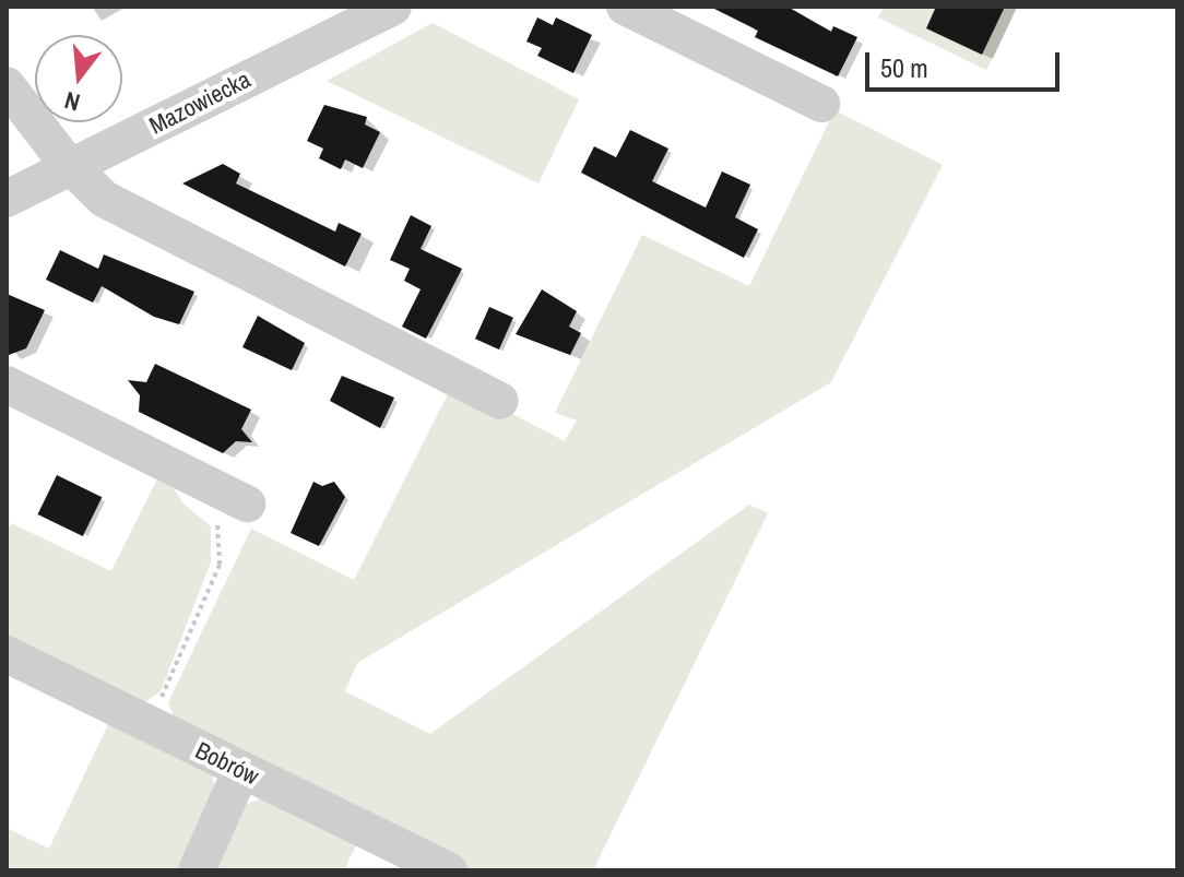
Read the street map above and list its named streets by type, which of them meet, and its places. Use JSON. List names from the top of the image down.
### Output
{
  "streets": {
    "street": ["Mazowiecka", "Bobrów"]
  },
  "scale_bar": "50 m",
  "north": "bottom"
}
